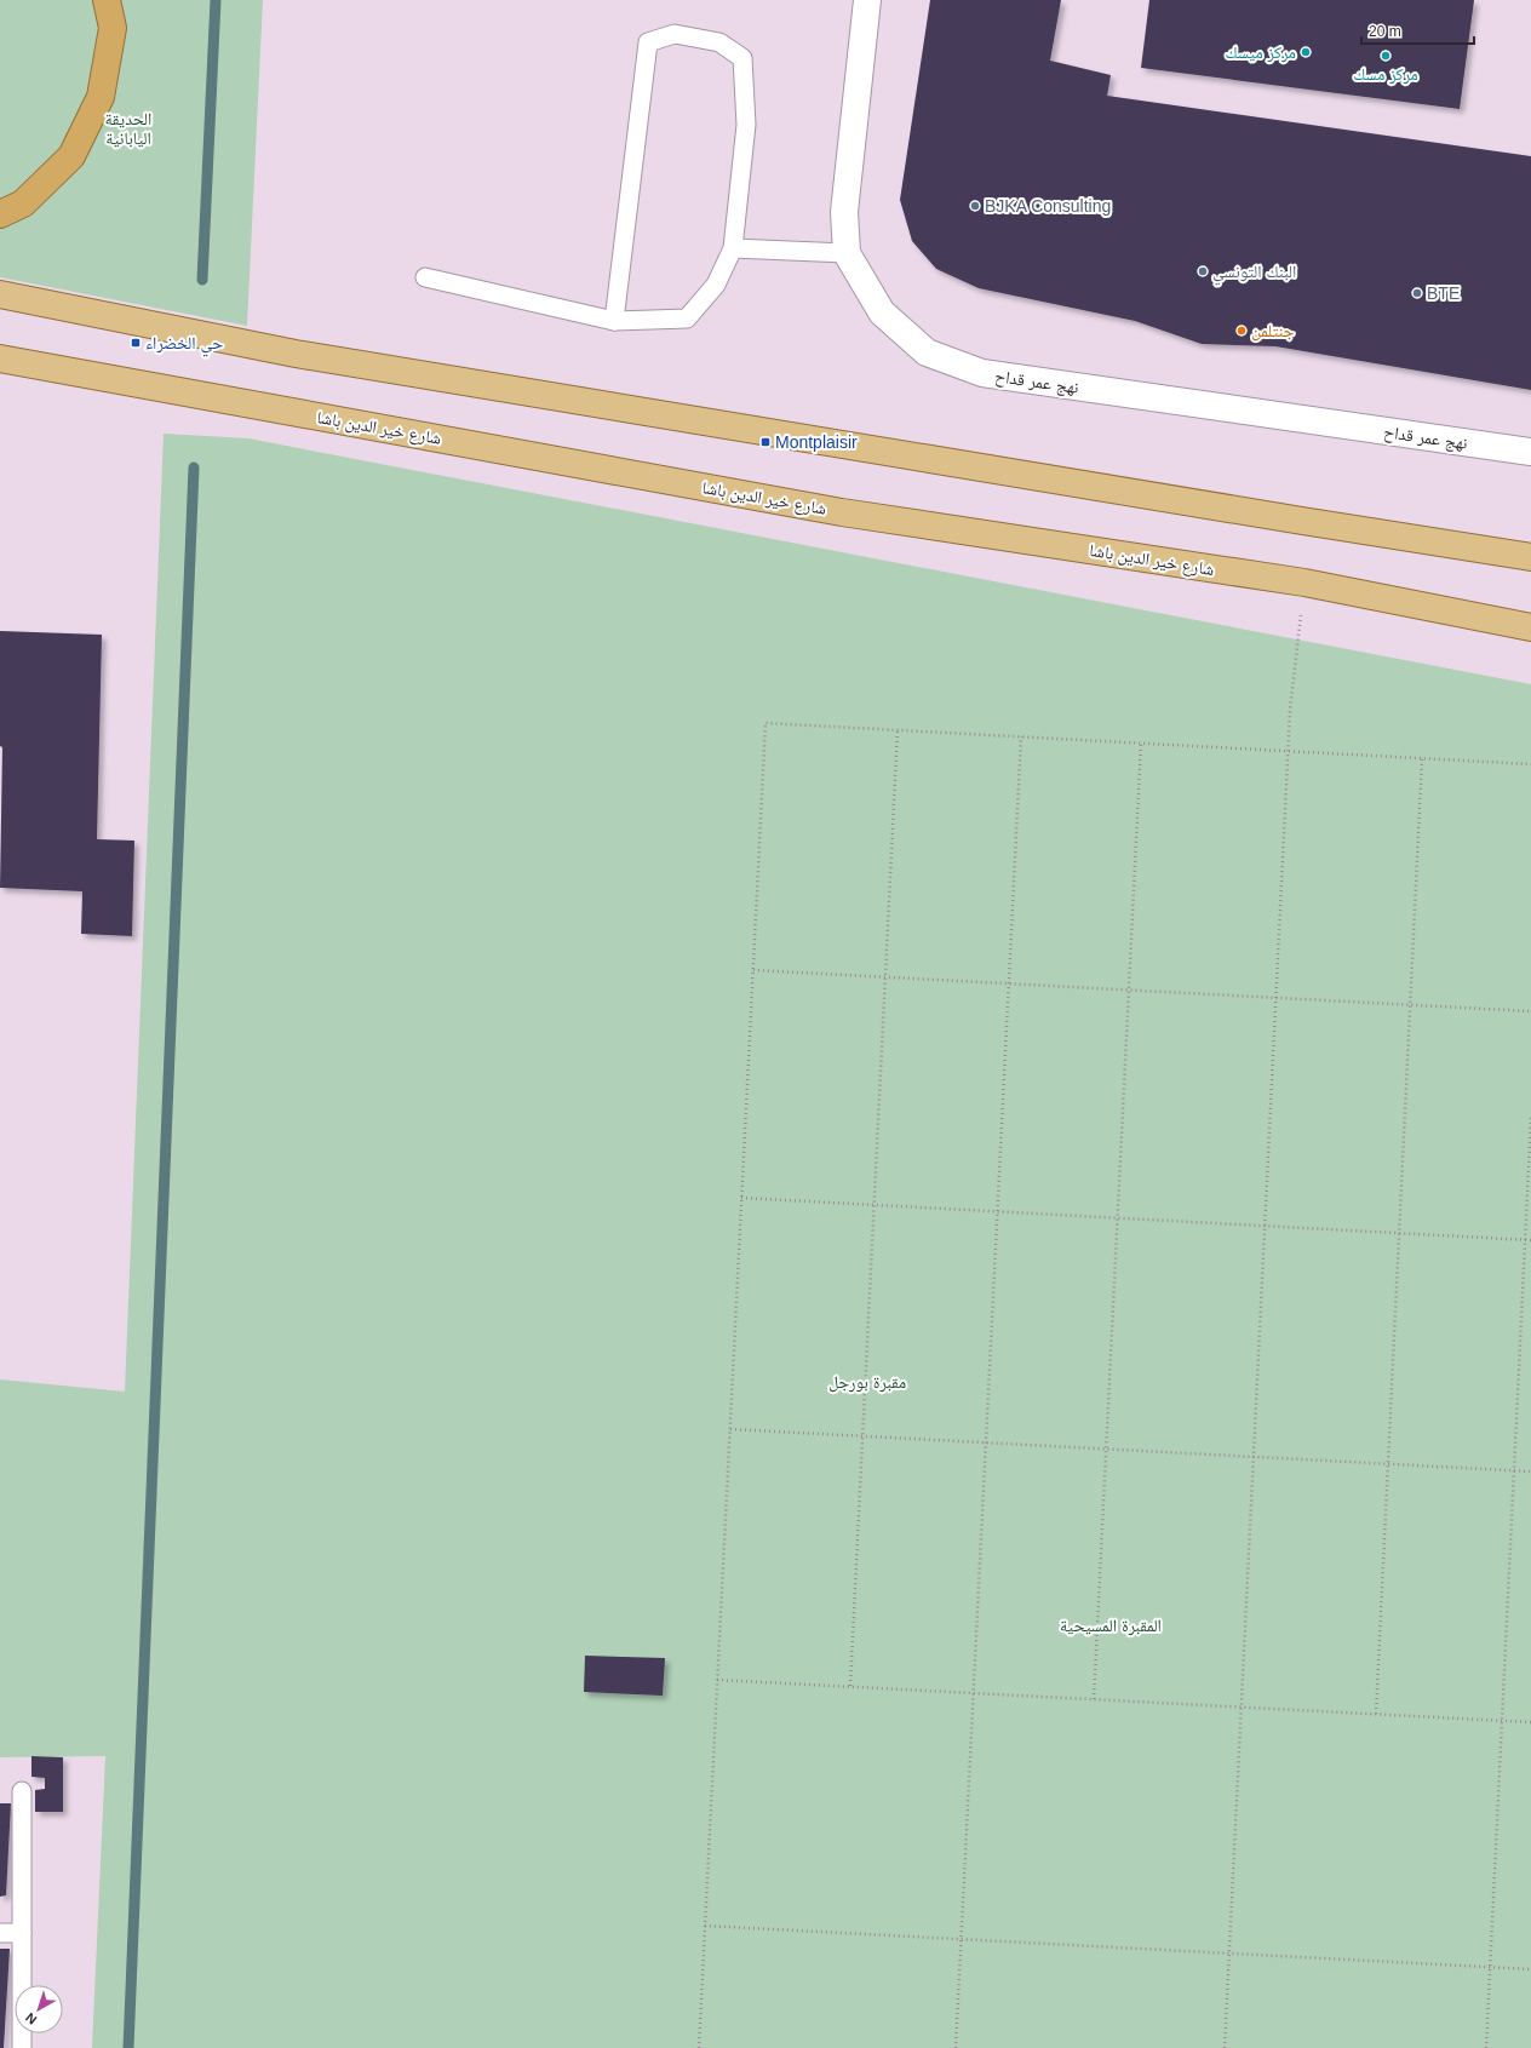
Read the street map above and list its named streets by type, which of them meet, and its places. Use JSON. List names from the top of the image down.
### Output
{
  "streets": {
    "main road": ["شارع خير الدين باشا"],
    "street": ["نهج عمر قداح"]
  },
  "parks": ["الحديقة اليابانية", "مقبرة بورجل", "المقبرة المسيحية"],
  "places": {
    "other": [
      "مركز ميسك",
      "مركز مسك",
      "BJKA Consulting",
      "البنك التونسي",
      "BTE",
      "جنتلمن"
    ],
    "transit": ["حي الخضراء", "Montplaisir"]
  },
  "scale_bar": "20 m",
  "north": "bottom left"
}
